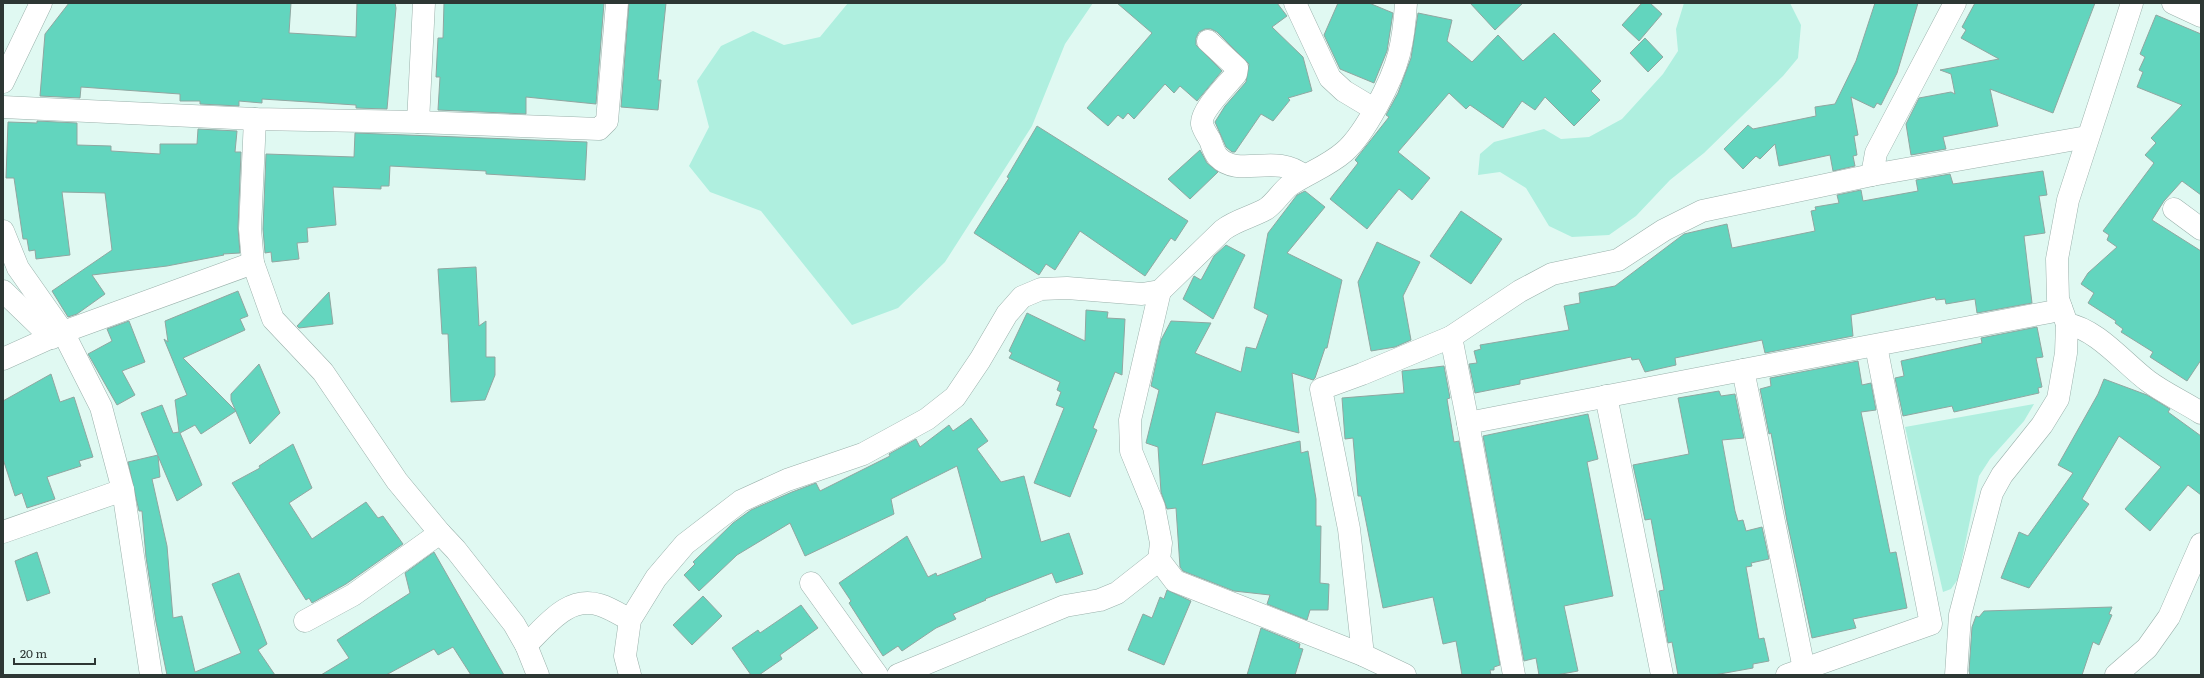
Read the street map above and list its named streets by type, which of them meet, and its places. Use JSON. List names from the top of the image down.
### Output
{
  "scale_bar": "20 m"
}
